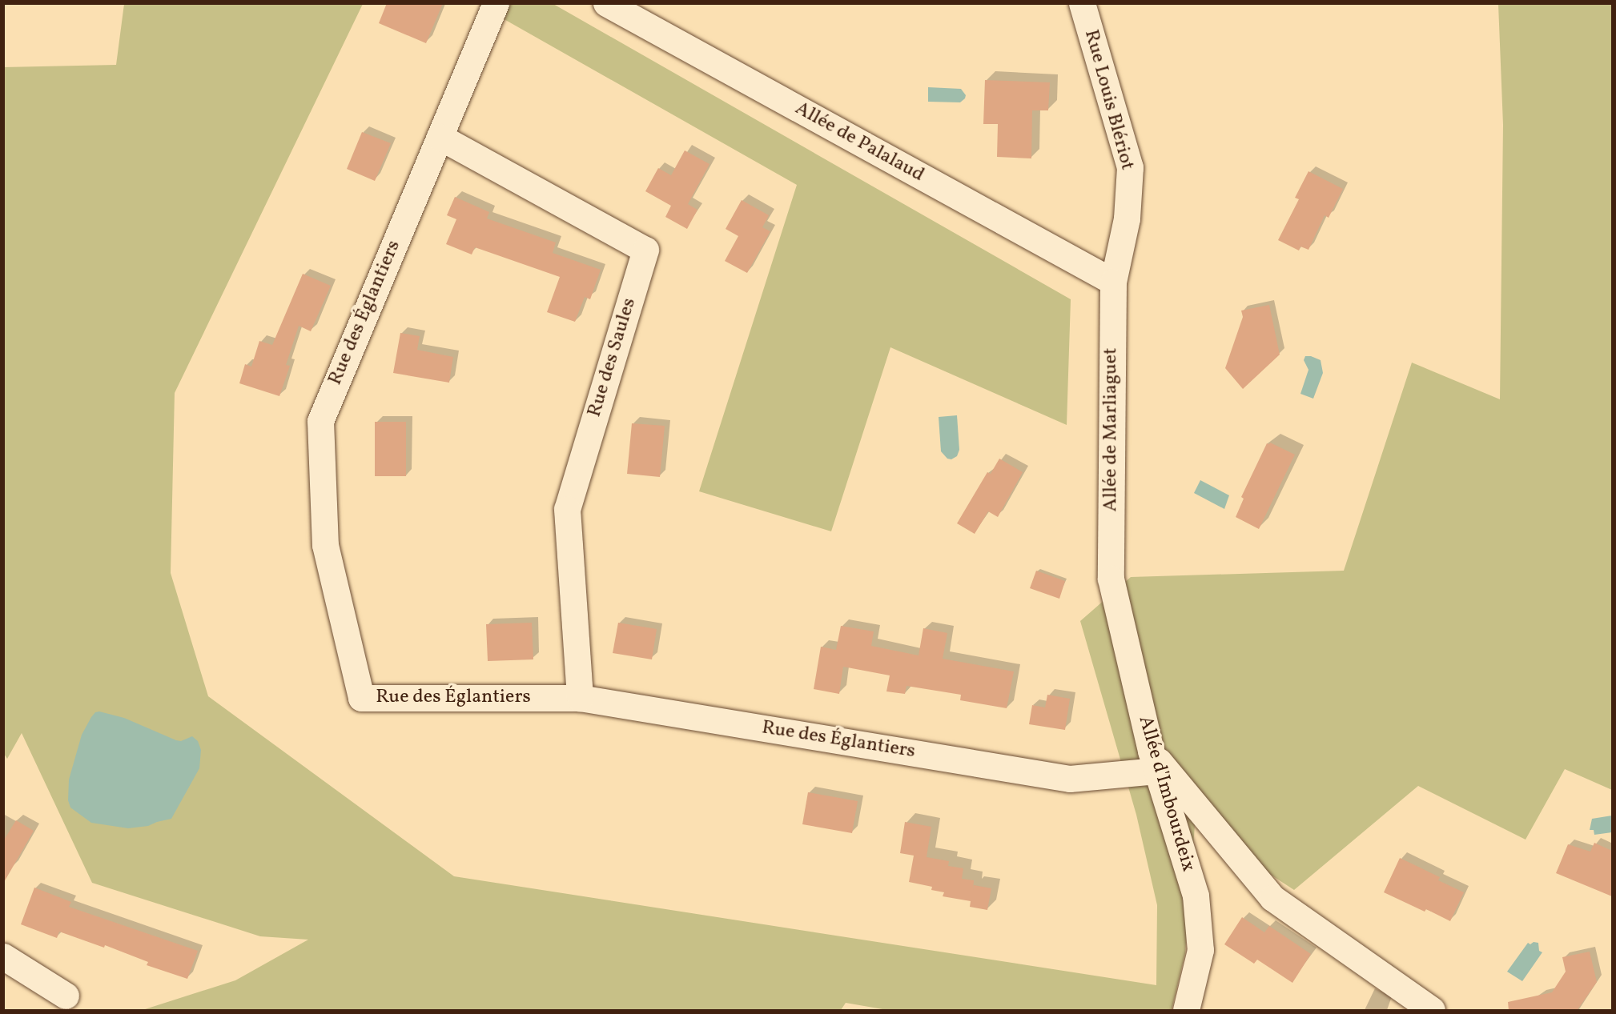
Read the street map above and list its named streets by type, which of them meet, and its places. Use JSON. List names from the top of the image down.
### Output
{
  "streets": {
    "street": [
      "Rue Louis Blériot",
      "Allée de Palalaud",
      "Rue des Églantiers",
      "Rue des Saules",
      "Allée de Marliaguet",
      "Allée d'Imbourdeix"
    ]
  },
  "crossings": [
    ["Rue Louis Blériot", "Allée de Palalaud"],
    ["Rue Louis Blériot", "Allée de Marliaguet"],
    ["Allée de Palalaud", "Allée de Marliaguet"],
    ["Rue des Églantiers", "Rue des Saules"],
    ["Rue des Églantiers", "Allée d'Imbourdeix"],
    ["Allée de Marliaguet", "Allée d'Imbourdeix"]
  ]
}
